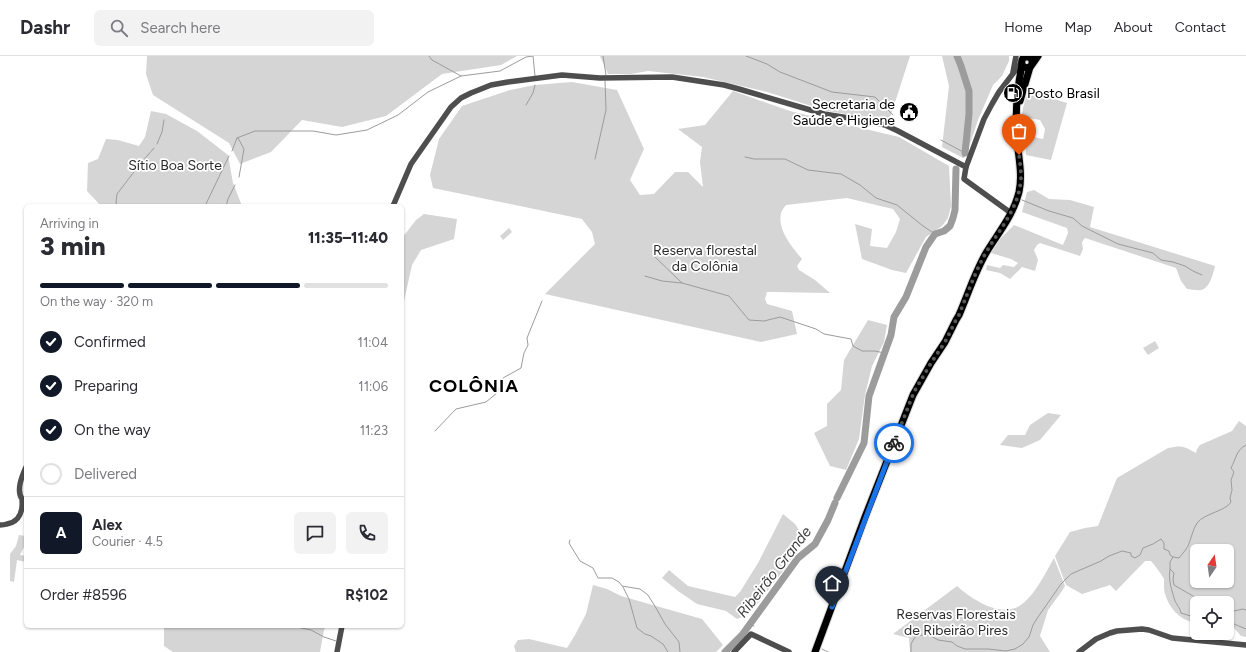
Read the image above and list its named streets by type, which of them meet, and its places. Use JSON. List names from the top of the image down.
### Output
{
  "districts": ["COLÔNIA"],
  "water": ["Ribeirão Grande"],
  "parks": ["Sítio Boa Sorte", "Reserva florestal da Colônia", "Reservas Florestais de Ribeirão Pires"],
  "places": {
    "fuel station": ["Posto Brasil"],
    "public building": ["Secretaria de Saúde e Higiene"]
  },
  "north": "top",
  "page": {
    "header": "Dashr",
    "search": "Search here",
    "nav": [
      "Home",
      "Map",
      "About",
      "Contact"
    ],
    "heading": ["3 min", "Arriving in", "11:35–11:40"],
    "panel": [
      "Alex",
      "Courier · 4.5",
      "Order #8596",
      "R$102"
    ],
    "bar": "On the way · 320 m",
    "list": [
      ["Confirmed", "11:04"],
      ["Preparing", "11:06"],
      ["On the way", "11:23"],
      "Delivered"
    ],
    "round": "A"
  }
}
